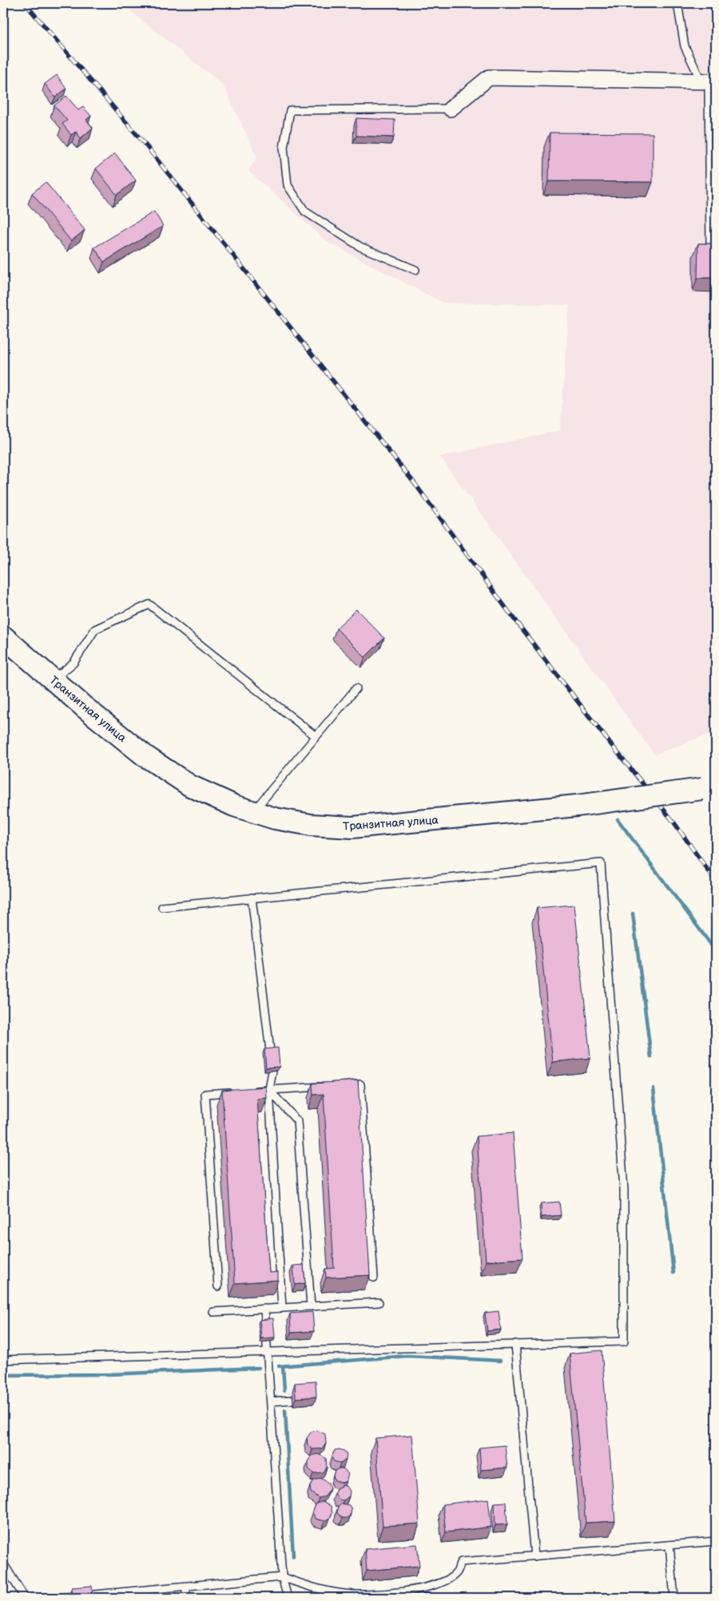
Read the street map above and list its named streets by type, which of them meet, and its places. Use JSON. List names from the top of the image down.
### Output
{
  "streets": {
    "main road": ["Транзитная улица"]
  }
}
